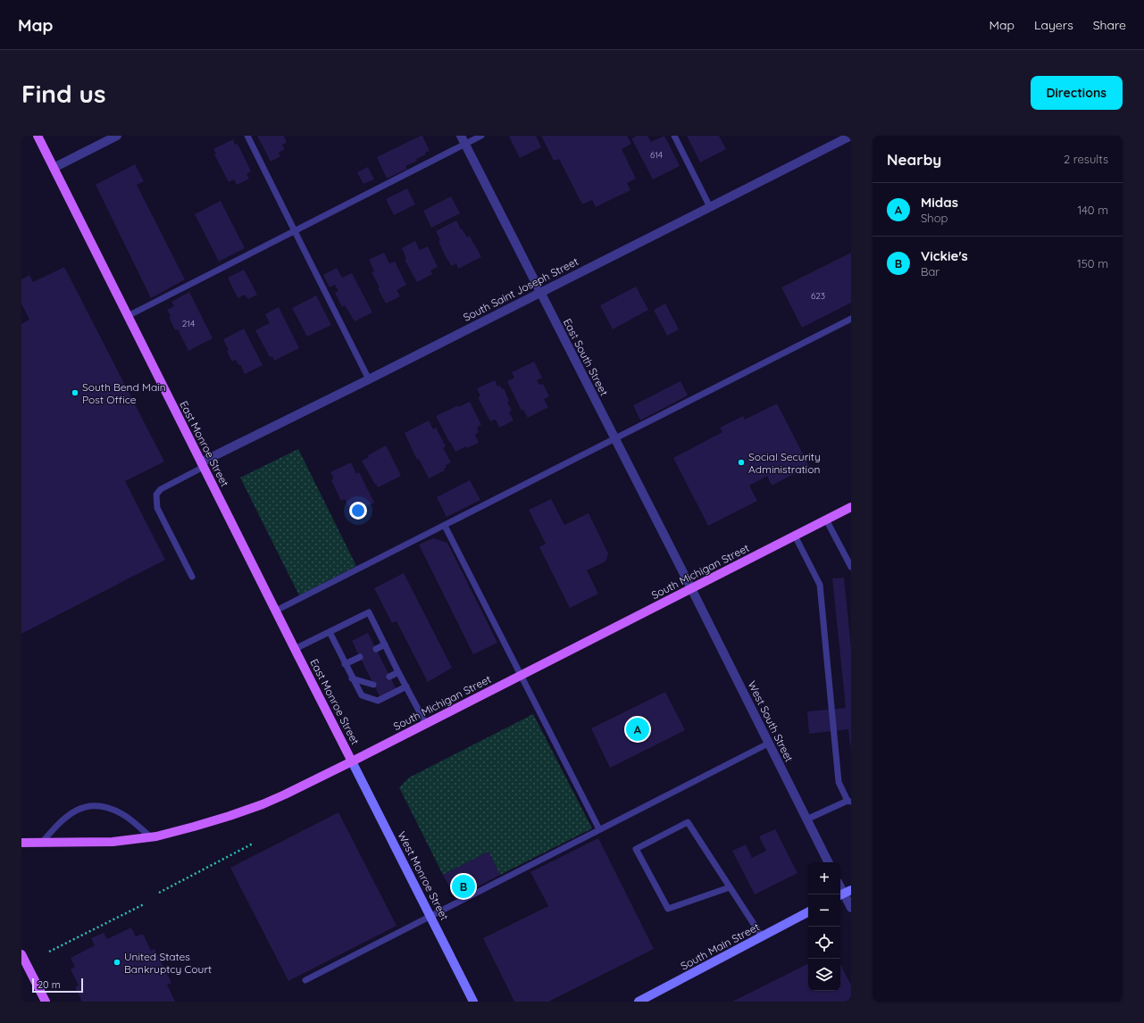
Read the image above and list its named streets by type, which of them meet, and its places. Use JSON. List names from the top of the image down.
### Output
{
  "streets": {
    "main road": [
      "East Monroe Street",
      "South Michigan Street",
      "West Monroe Street",
      "South Main Street"
    ],
    "street": ["South Saint Joseph Street", "East South Street", "West South Street"]
  },
  "crossings": [
    ["South Saint Joseph Street", "East South Street"],
    ["South Saint Joseph Street", "East Monroe Street"],
    ["East South Street", "South Michigan Street"],
    ["East South Street", "West South Street"],
    ["East Monroe Street", "South Michigan Street"],
    ["East Monroe Street", "West Monroe Street"],
    ["South Michigan Street", "West South Street"],
    ["South Michigan Street", "West Monroe Street"]
  ],
  "places": ["South Bend Main Post Office", "Social Security Administration", "United States Bankruptcy Court"],
  "house_numbers": ["614", "623", "214"],
  "scale_bar": "20 m",
  "page": {
    "header": "Map",
    "nav": ["Map", "Layers", "Share"],
    "buttons": "Directions",
    "title": "Find us",
    "heading": ["Nearby", "2 results"],
    "list": [
      {
        "mark": "A",
        "name": "Midas",
        "note": "Shop",
        "value": "140 m"
      },
      {
        "mark": "B",
        "name": "Vickie's",
        "note": "Bar",
        "value": "150 m"
      }
    ],
    "pins": ["A", "B"],
    "map_buttons": ["+", "−"],
    "scale": "20 m"
  }
}
